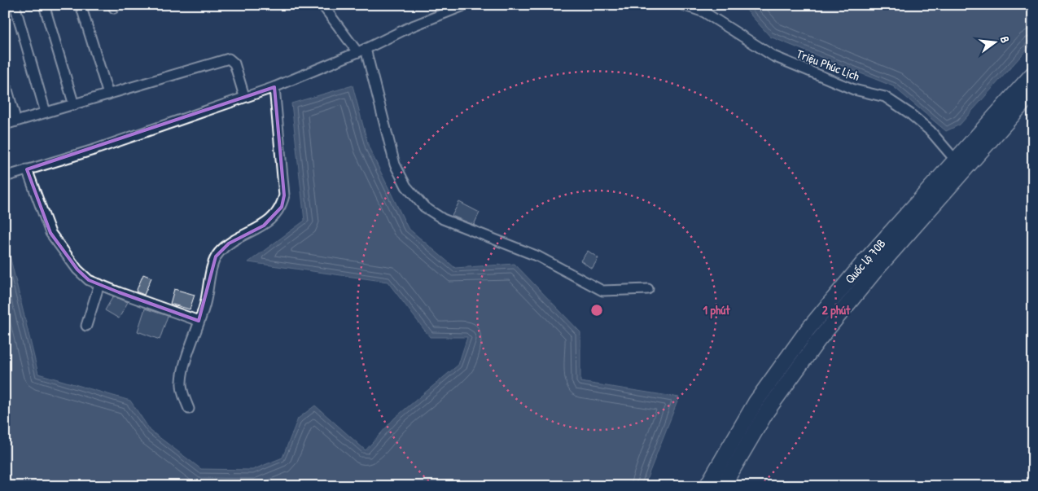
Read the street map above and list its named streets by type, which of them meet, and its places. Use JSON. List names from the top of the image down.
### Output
{
  "streets": {
    "main road": ["Quốc lộ 70B"],
    "street": ["Triệu Phúc Lịch"]
  },
  "crossings": [
    ["Triệu Phúc Lịch", "Quốc lộ 70B"]
  ],
  "north": "right",
  "rings": ["1 phút", "2 phút"]
}
